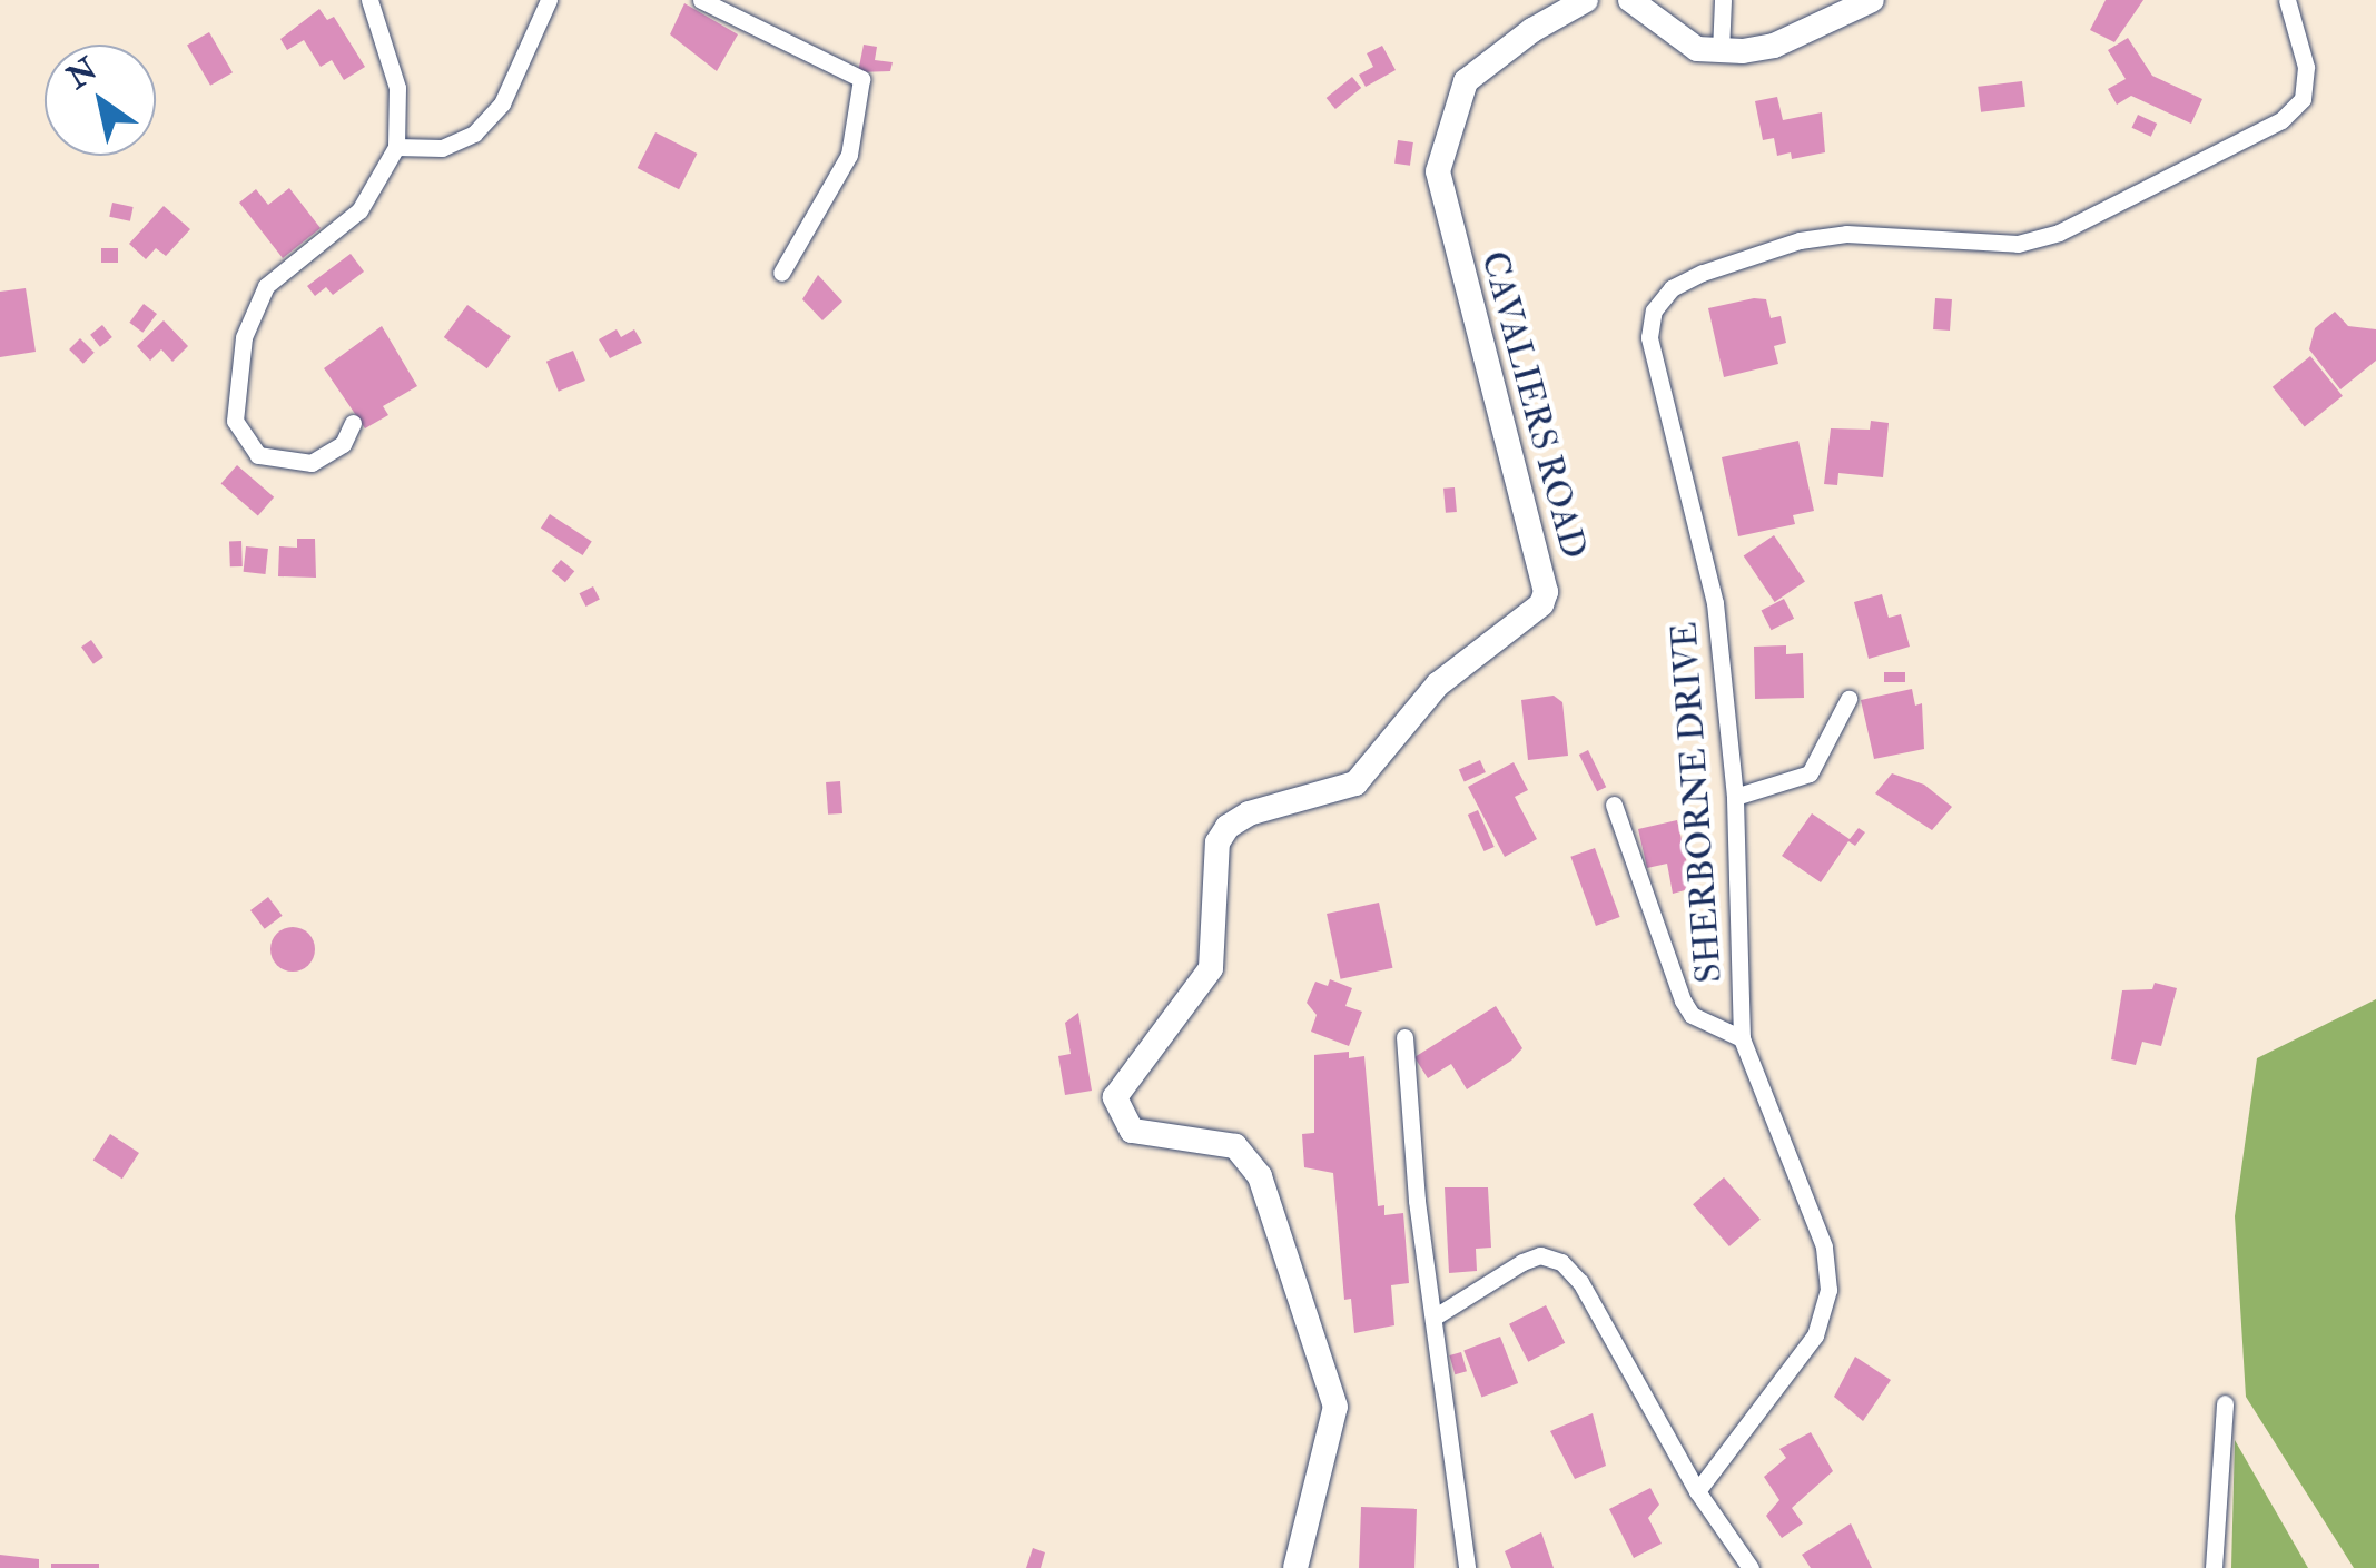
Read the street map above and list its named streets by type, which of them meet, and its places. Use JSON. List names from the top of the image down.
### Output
{
  "streets": {
    "main road": ["CAVALIERS ROAD"],
    "street": ["SHERBORNE DRIVE"]
  },
  "north": "top left"
}
